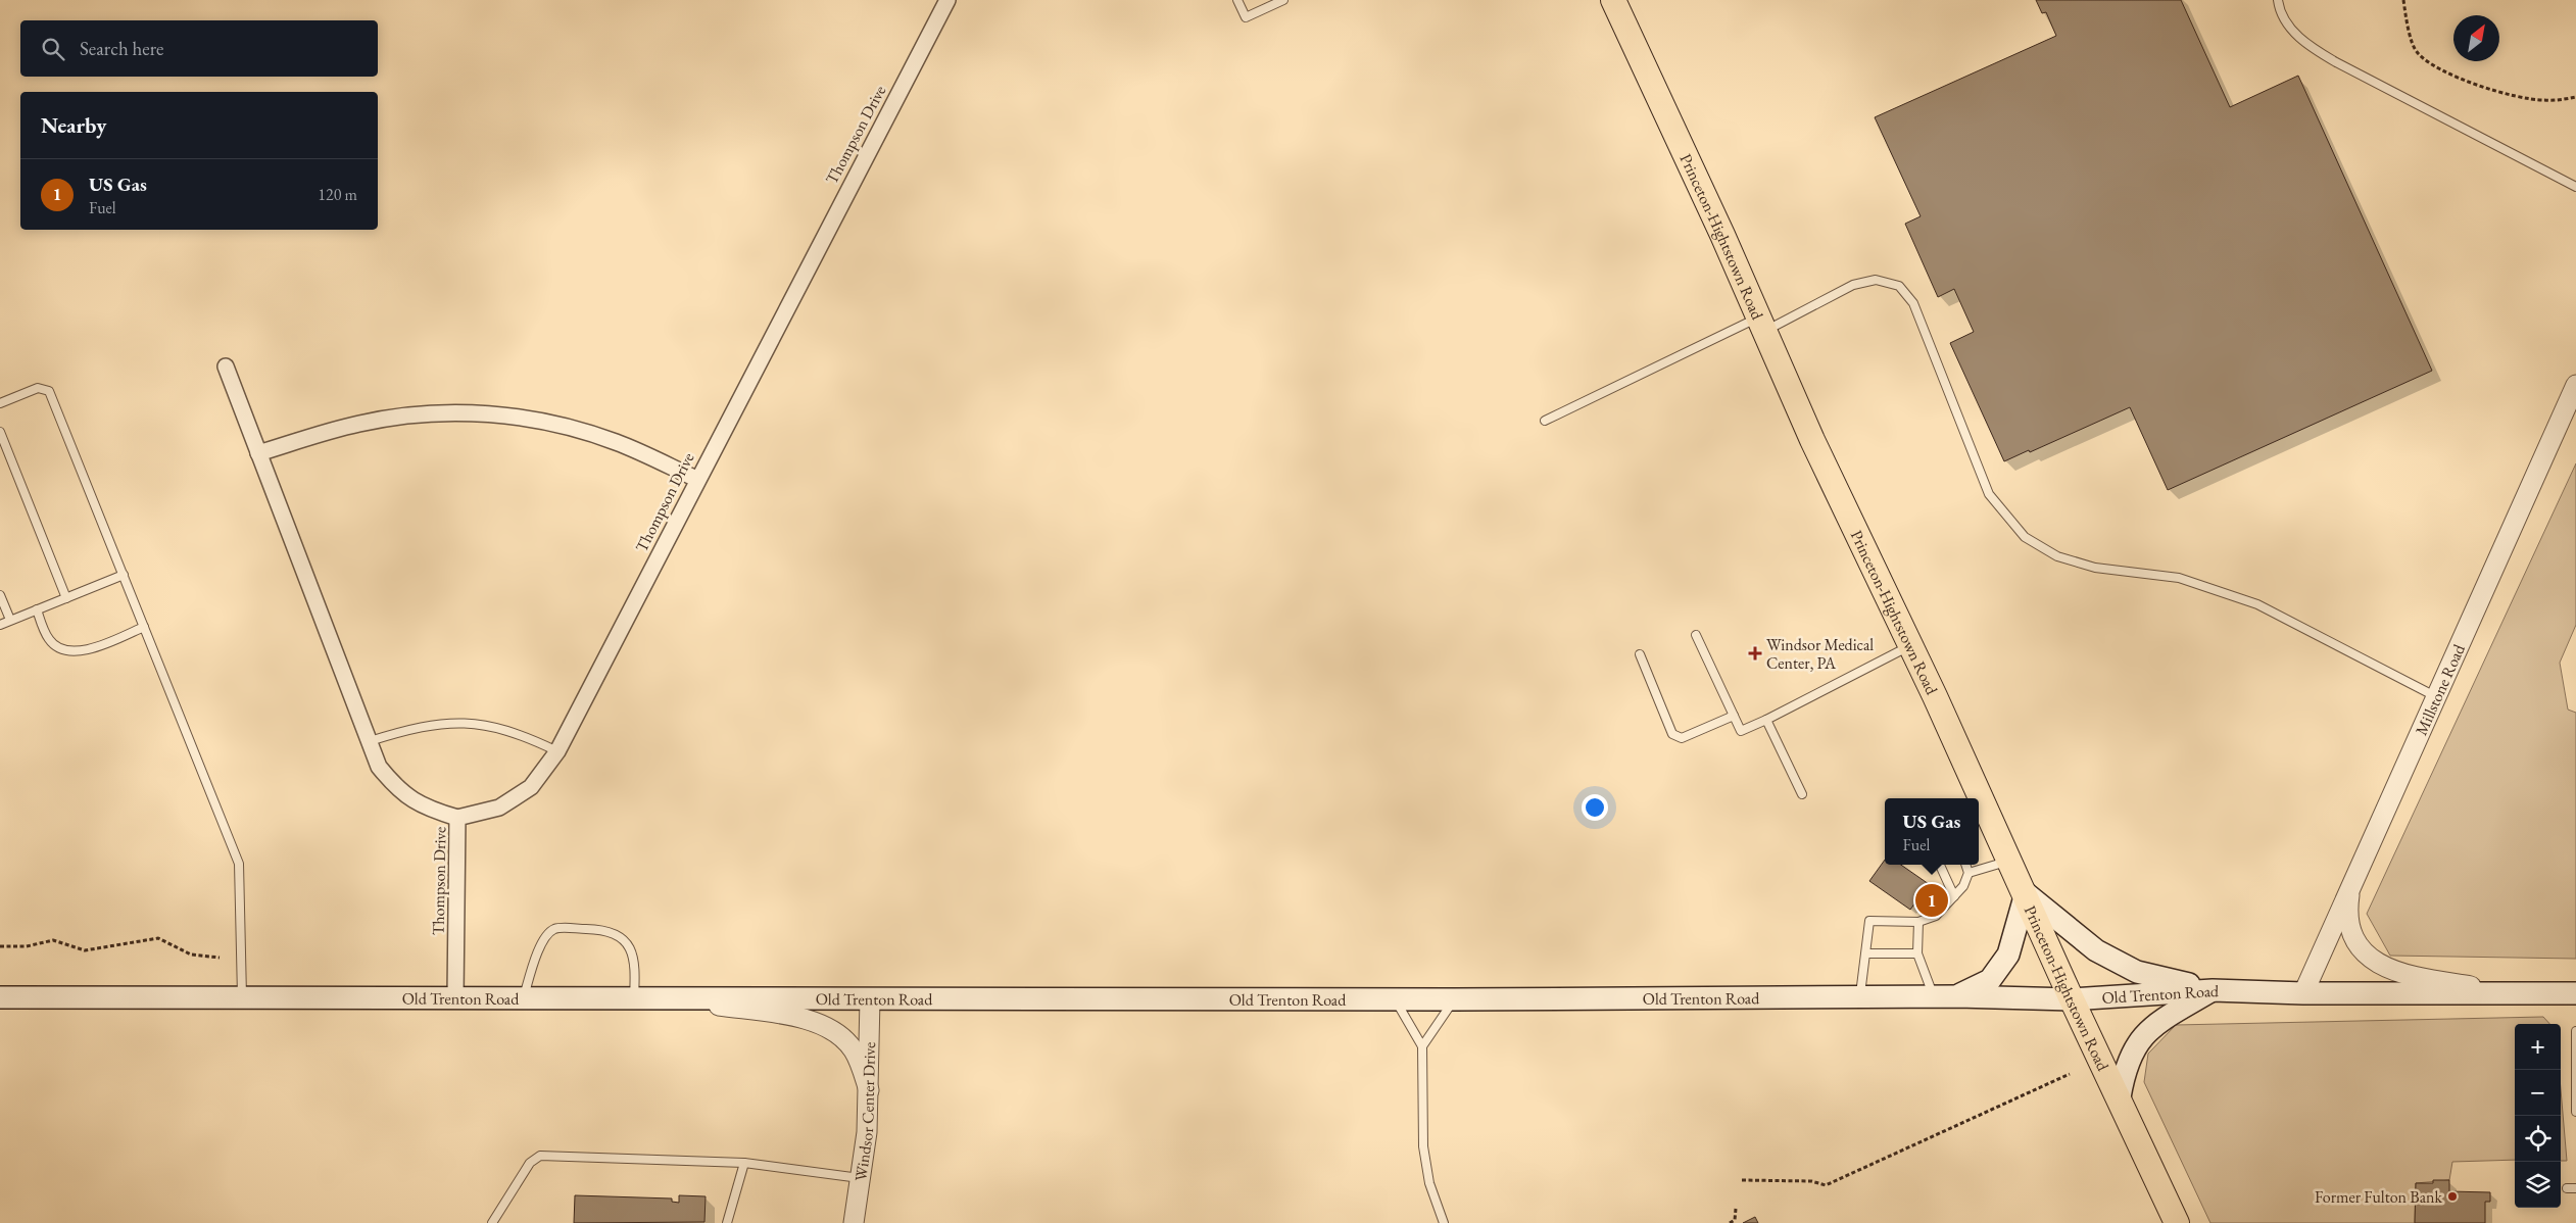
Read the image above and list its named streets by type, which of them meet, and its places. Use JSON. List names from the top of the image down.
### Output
{
  "streets": {
    "main road": ["Princeton-Hightstown Road", "Old Trenton Road"],
    "street": ["Thompson Drive", "Millstone Road", "Windsor Center Drive"]
  },
  "crossings": [
    ["Thompson Drive", "Old Trenton Road"],
    ["Princeton-Hightstown Road", "Old Trenton Road"],
    ["Millstone Road", "Old Trenton Road"],
    ["Old Trenton Road", "Windsor Center Drive"]
  ],
  "places": {
    "health": ["Windsor Medical Center, PA"],
    "other": ["Former Fulton Bank"]
  },
  "north": "top right",
  "page": {
    "search": "Search here",
    "heading": "Nearby",
    "list": [
      {
        "mark": "1",
        "name": "US Gas",
        "note": "Fuel",
        "value": "120 m"
      }
    ],
    "popup": ["US Gas", "Fuel"],
    "pins": "1",
    "map_buttons": ["+", "−"]
  }
}
